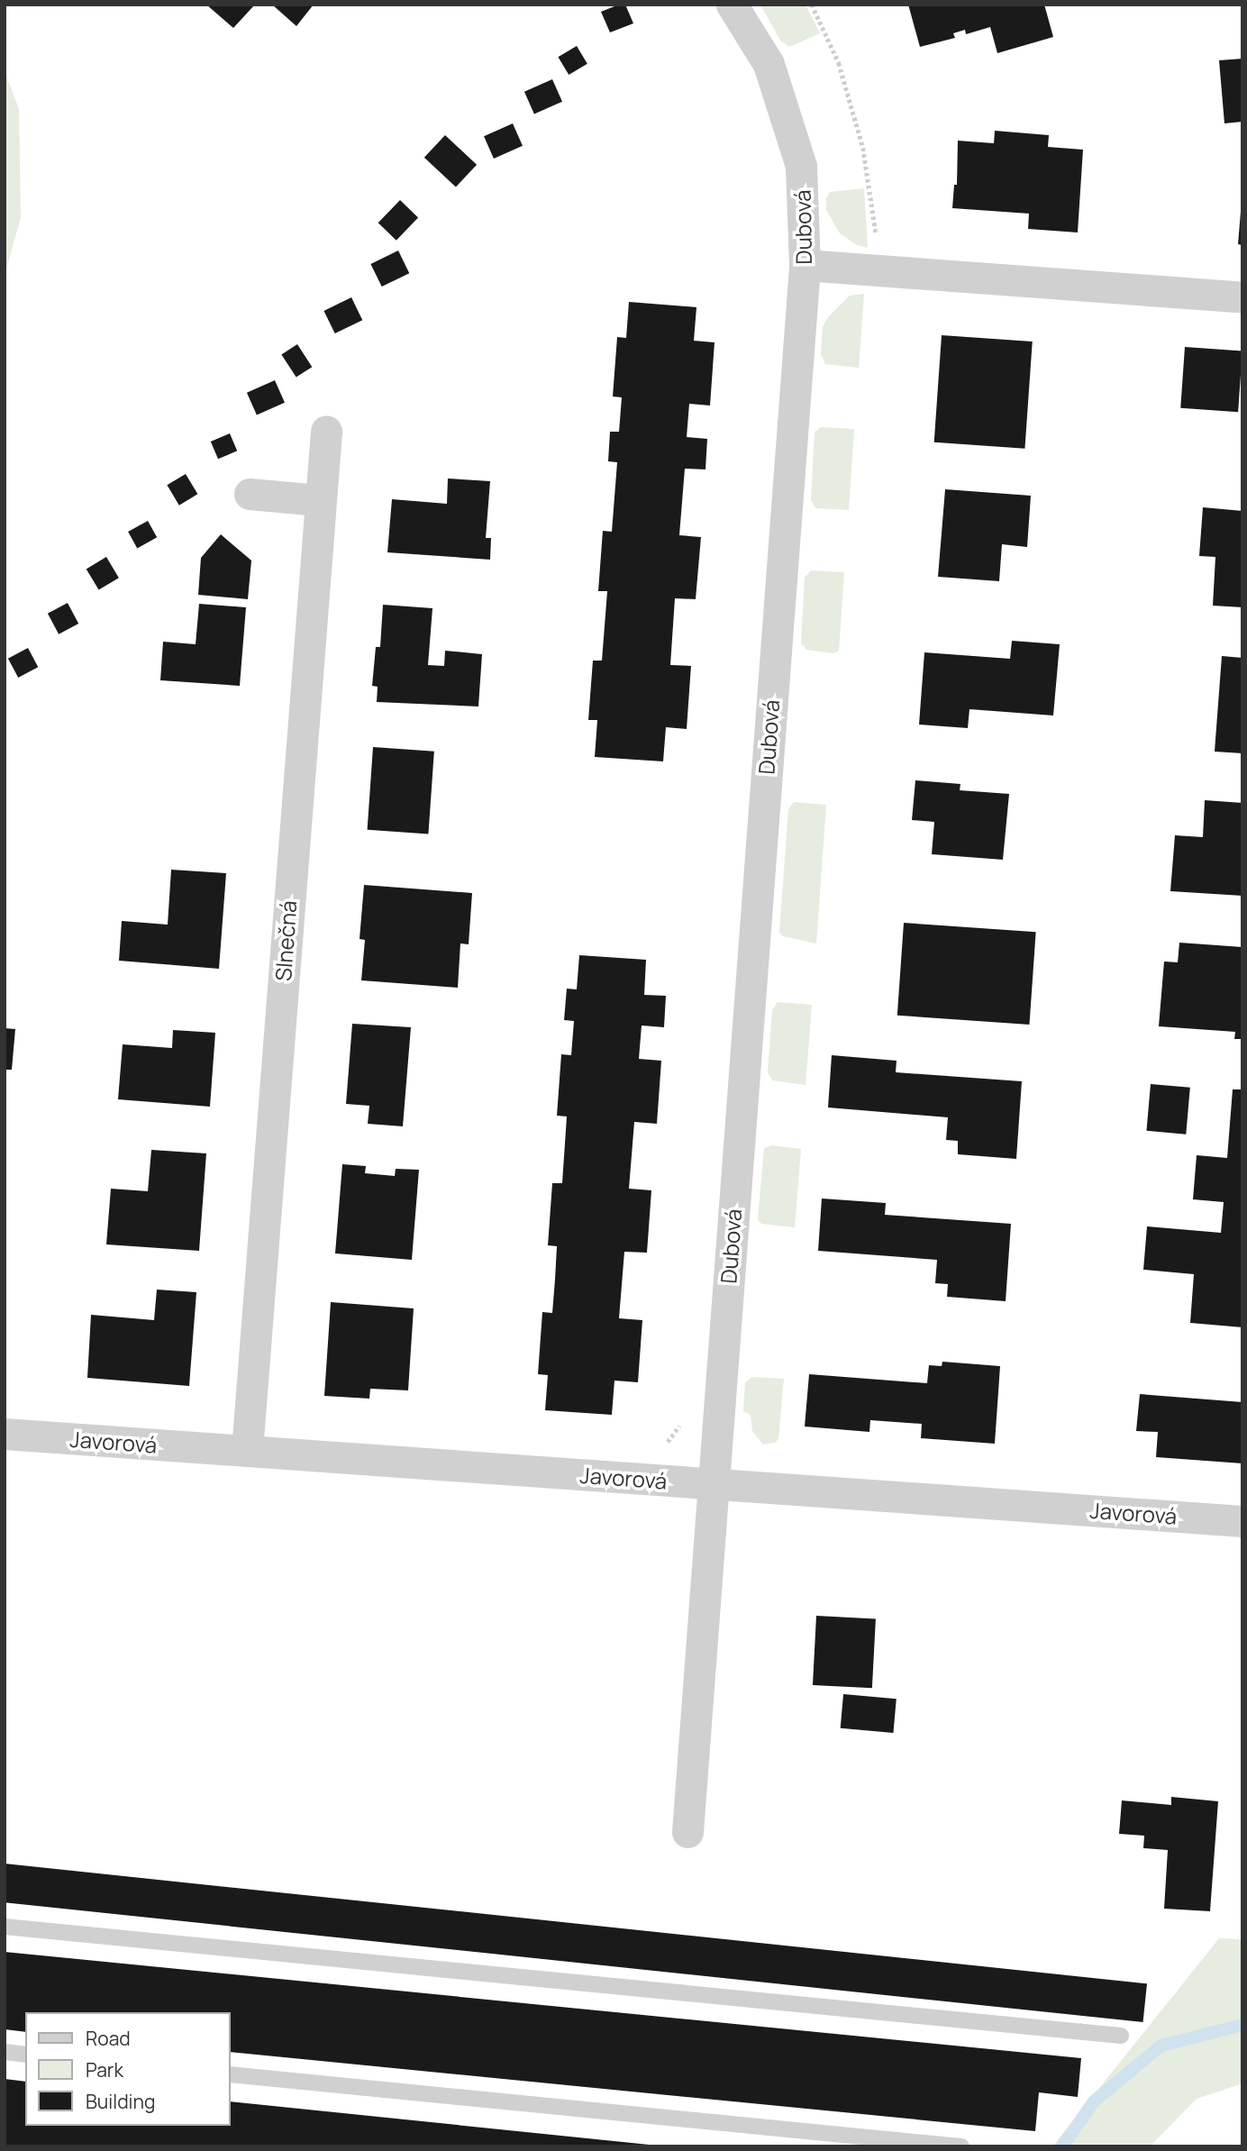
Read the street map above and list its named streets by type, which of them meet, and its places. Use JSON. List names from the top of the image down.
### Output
{
  "streets": {
    "street": ["Dubová", "Slnečná", "Javorová"]
  },
  "crossings": [
    ["Dubová", "Javorová"],
    ["Slnečná", "Javorová"]
  ],
  "legend": ["Road", "Park", "Building"]
}
